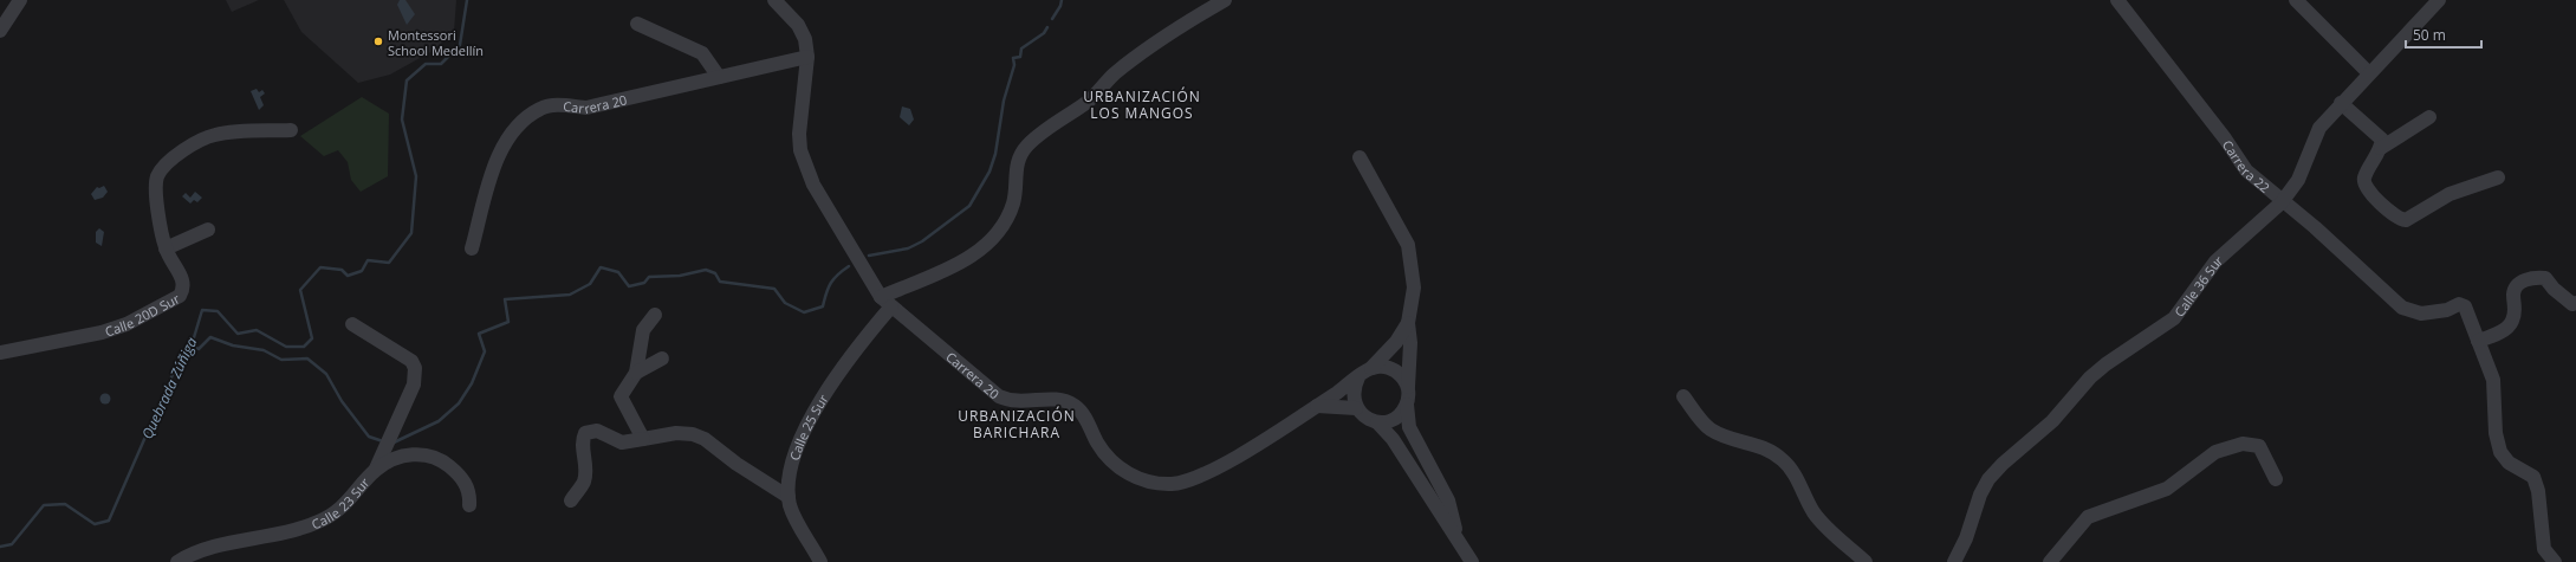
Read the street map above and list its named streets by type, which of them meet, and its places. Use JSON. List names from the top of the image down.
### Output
{
  "streets": {
    "street": [
      "Carrera 20",
      "Carrera 22",
      "Calle 36 Sur",
      "Calle 20D Sur",
      "Calle 25 Sur",
      "Calle 23 Sur"
    ]
  },
  "crossings": [
    ["Carrera 20", "Calle 25 Sur"],
    ["Carrera 22", "Calle 36 Sur"]
  ],
  "districts": ["URBANIZACIÓN LOS MANGOS", "URBANIZACIÓN BARICHARA"],
  "water": ["Quebrada Zúñiga"],
  "places": ["Montessori School Medellín"],
  "scale_bar": "50 m"
}
